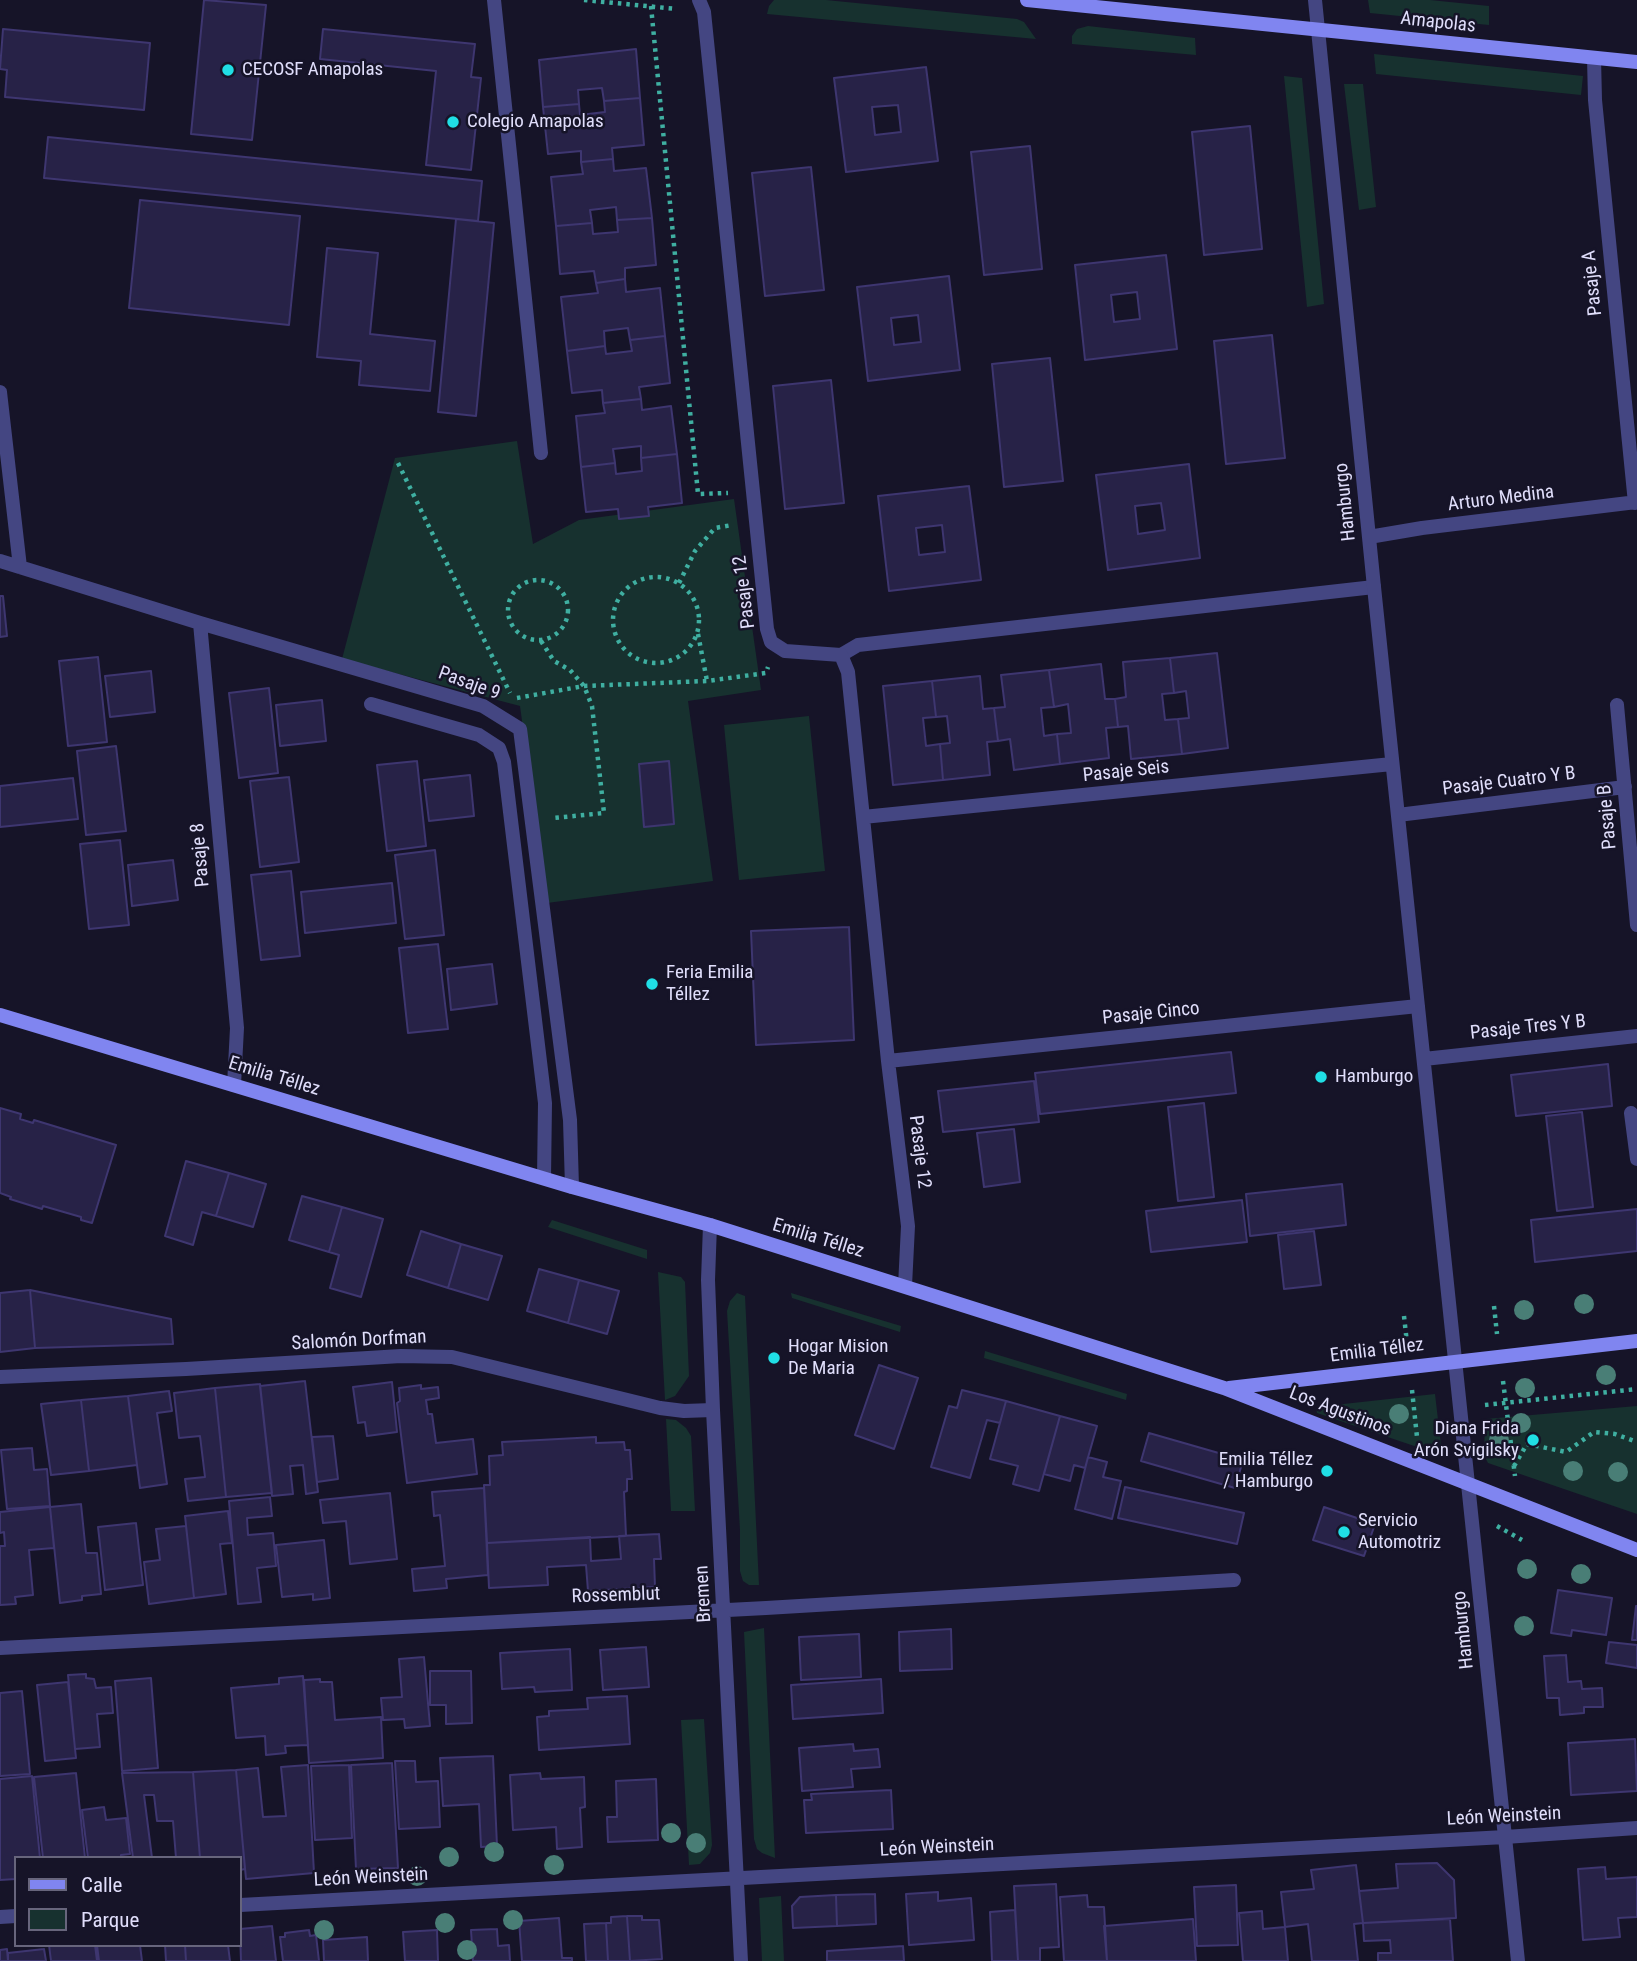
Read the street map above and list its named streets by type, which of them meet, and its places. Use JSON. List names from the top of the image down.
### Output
{
  "streets": {
    "street": [
      "Amapolas",
      "Pasaje A",
      "Arturo Medina",
      "Hamburgo",
      "Pasaje 12",
      "Pasaje 9",
      "Pasaje Seis",
      "Pasaje Cuatro Y B",
      "Pasaje B",
      "Pasaje 8",
      "Pasaje Cinco",
      "Pasaje Tres Y B",
      "Emilia Téllez",
      "Salomón Dorfman",
      "Los Agustinos",
      "Bremen",
      "Rossemblut",
      "León Weinstein"
    ]
  },
  "crossings": [
    ["Amapolas", "Pasaje A"],
    ["Amapolas", "Hamburgo"],
    ["Pasaje A", "Arturo Medina"],
    ["Arturo Medina", "Hamburgo"],
    ["Hamburgo", "Pasaje Seis"],
    ["Hamburgo", "Pasaje Cuatro Y B"],
    ["Hamburgo", "Pasaje Cinco"],
    ["Hamburgo", "Pasaje Tres Y B"],
    ["Hamburgo", "Emilia Téllez"],
    ["Hamburgo", "Los Agustinos"],
    ["Hamburgo", "León Weinstein"],
    ["Pasaje 12", "Pasaje Seis"],
    ["Pasaje 12", "Pasaje Cinco"],
    ["Pasaje 12", "Emilia Téllez"],
    ["Pasaje 9", "Pasaje 8"],
    ["Pasaje Cuatro Y B", "Pasaje B"],
    ["Pasaje 8", "Emilia Téllez"],
    ["Emilia Téllez", "Los Agustinos"],
    ["Emilia Téllez", "Bremen"],
    ["Salomón Dorfman", "Bremen"],
    ["Bremen", "Rossemblut"],
    ["Bremen", "León Weinstein"]
  ],
  "places": [
    "CECOSF Amapolas",
    "Colegio Amapolas",
    "Feria Emilia Téllez",
    "Hamburgo",
    "Hogar Mision De Maria",
    "Diana Frida Arón Svigilsky",
    "Emilia Téllez / Hamburgo",
    "Servicio Automotriz"
  ],
  "legend": ["Calle", "Parque"]
}
